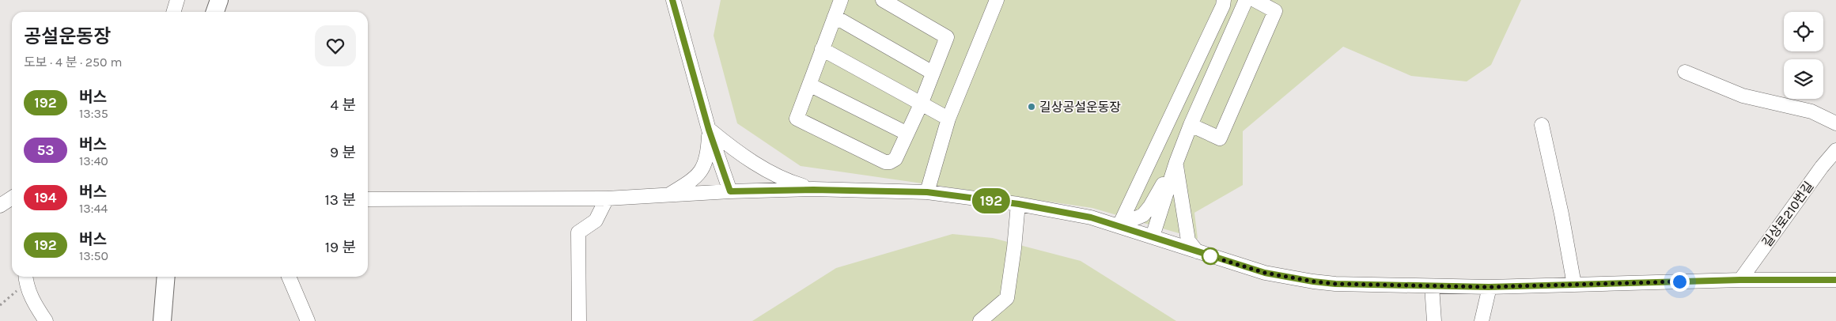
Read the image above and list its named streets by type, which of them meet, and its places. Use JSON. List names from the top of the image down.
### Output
{
  "streets": {
    "street": ["길상로210번길"]
  },
  "places": ["길상공설운동장"],
  "lines": ["bus line 192"],
  "page": {
    "on_map": "192",
    "heading": ["공설운동장", "도보 · 4 분 · 250 m"],
    "list": [
      {
        "mark": "192",
        "name": "버스",
        "note": "13:35",
        "value": "4 분"
      },
      {
        "mark": "53",
        "name": "버스",
        "note": "13:40",
        "value": "9 분"
      },
      {
        "mark": "194",
        "name": "버스",
        "note": "13:44",
        "value": "13 분"
      },
      {
        "mark": "192",
        "name": "버스",
        "note": "13:50",
        "value": "19 분"
      }
    ]
  }
}
